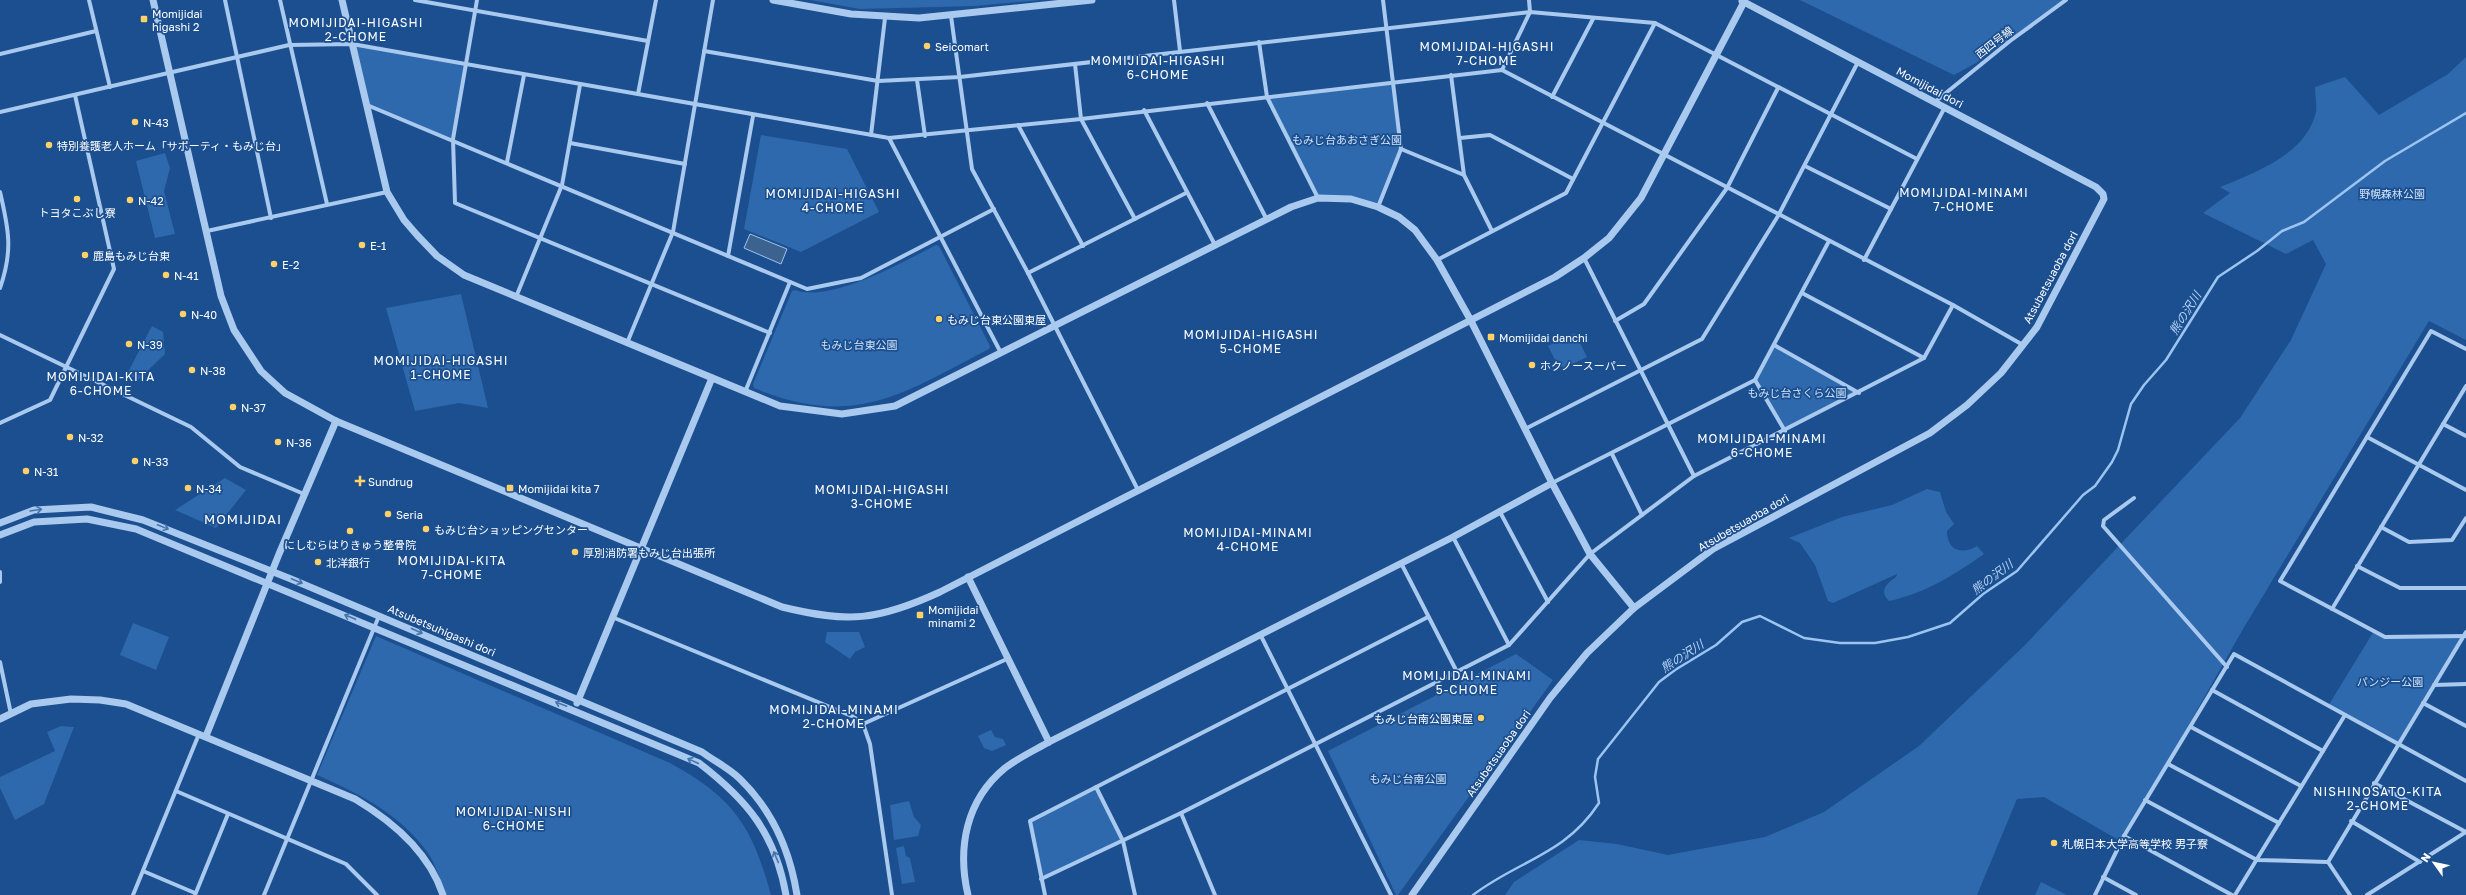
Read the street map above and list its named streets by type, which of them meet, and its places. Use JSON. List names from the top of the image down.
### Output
{
  "streets": {
    "street": [
      "西四号線",
      "Momijidai dori",
      "Atsubetsuaoba dori",
      "Atsubetsuhigashi dori"
    ]
  },
  "crossings": [
    ["西四号線", "Momijidai dori"],
    ["Momijidai dori", "Atsubetsuaoba dori"]
  ],
  "districts": [
    "MOMIJIDAI-HIGASHI 2-CHOME",
    "MOMIJIDAI-HIGASHI 7-CHOME",
    "MOMIJIDAI-HIGASHI 6-CHOME",
    "MOMIJIDAI-MINAMI 7-CHOME",
    "MOMIJIDAI-HIGASHI 4-CHOME",
    "MOMIJIDAI-HIGASHI 5-CHOME",
    "MOMIJIDAI-HIGASHI 1-CHOME",
    "MOMIJIDAI-KITA 6-CHOME",
    "MOMIJIDAI-MINAMI 6-CHOME",
    "MOMIJIDAI-HIGASHI 3-CHOME",
    "MOMIJIDAI",
    "MOMIJIDAI-MINAMI 4-CHOME",
    "MOMIJIDAI-KITA 7-CHOME",
    "MOMIJIDAI-MINAMI 5-CHOME",
    "MOMIJIDAI-MINAMI 2-CHOME",
    "NISHINOSATO-KITA 2-CHOME",
    "MOMIJIDAI-NISHI 6-CHOME"
  ],
  "water": ["熊の沢川"],
  "parks": [
    "もみじ台あおさぎ公園",
    "野幌森林公園",
    "もみじ台東公園",
    "もみじ台さくら公園",
    "パンジー公園",
    "もみじ台南公園"
  ],
  "places": {
    "transit": [
      "Momijidai higashi 2",
      "Momijidai danchi",
      "Momijidai kita 7",
      "Momijidai minami 2"
    ],
    "other": [
      "Seicomart",
      "N-43",
      "特別養護老人ホーム「サポーティ・もみじ台」",
      "トヨタこぶし寮",
      "N-42",
      "E-1",
      "鹿島もみじ台東",
      "E-2",
      "N-41",
      "N-40",
      "もみじ台東公園東屋",
      "N-39",
      "ホクノースーパー",
      "N-38",
      "N-37",
      "N-32",
      "N-36",
      "N-33",
      "N-31",
      "N-34",
      "Seria",
      "もみじ台ショッピングセンター",
      "にしむらはりきゅう整骨院",
      "厚別消防署もみじ台出張所",
      "北洋銀行",
      "もみじ台南公園東屋",
      "札幌日本大学高等学校 男子寮"
    ],
    "health": ["Sundrug"]
  },
  "north": "top left"
}
